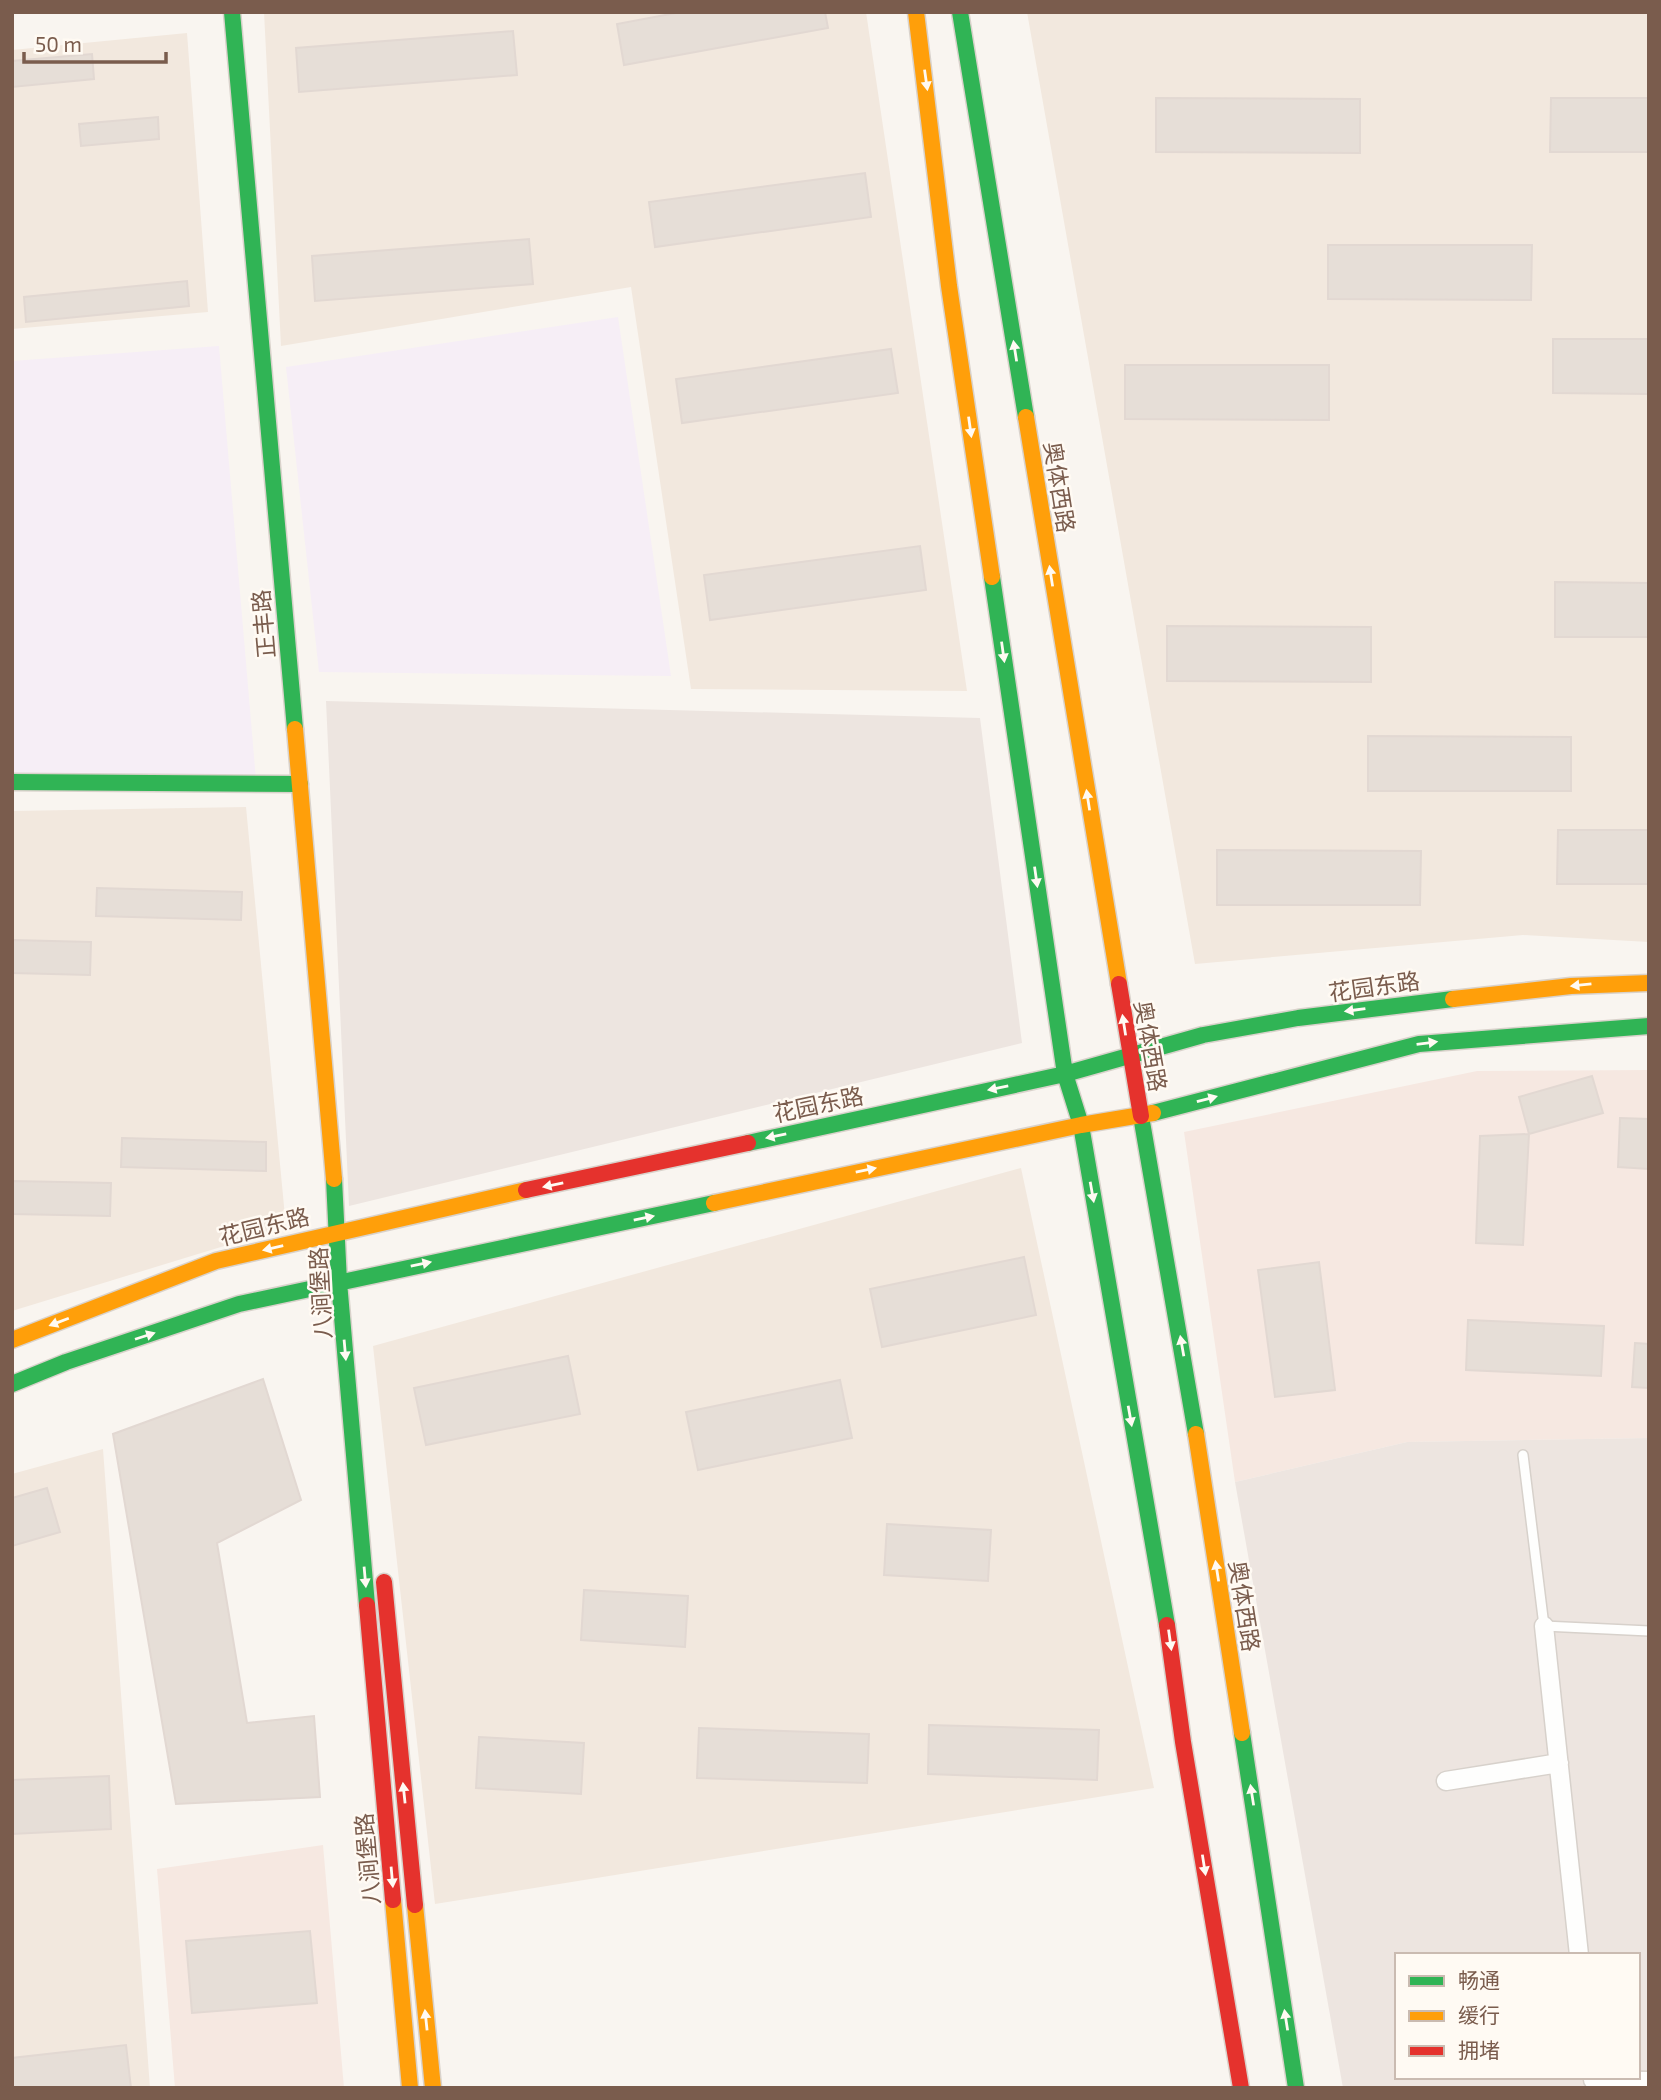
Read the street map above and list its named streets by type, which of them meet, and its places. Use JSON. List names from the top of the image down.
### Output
{
  "streets": {
    "main road": [
      "奥体西路",
      "正丰路",
      "花园东路",
      "八涧堡路"
    ]
  },
  "crossings": [
    ["奥体西路", "花园东路"],
    ["正丰路", "花园东路"],
    ["正丰路", "八涧堡路"],
    ["花园东路", "八涧堡路"]
  ],
  "legend": ["畅通", "缓行", "拥堵"],
  "scale_bar": "50 m"
}
